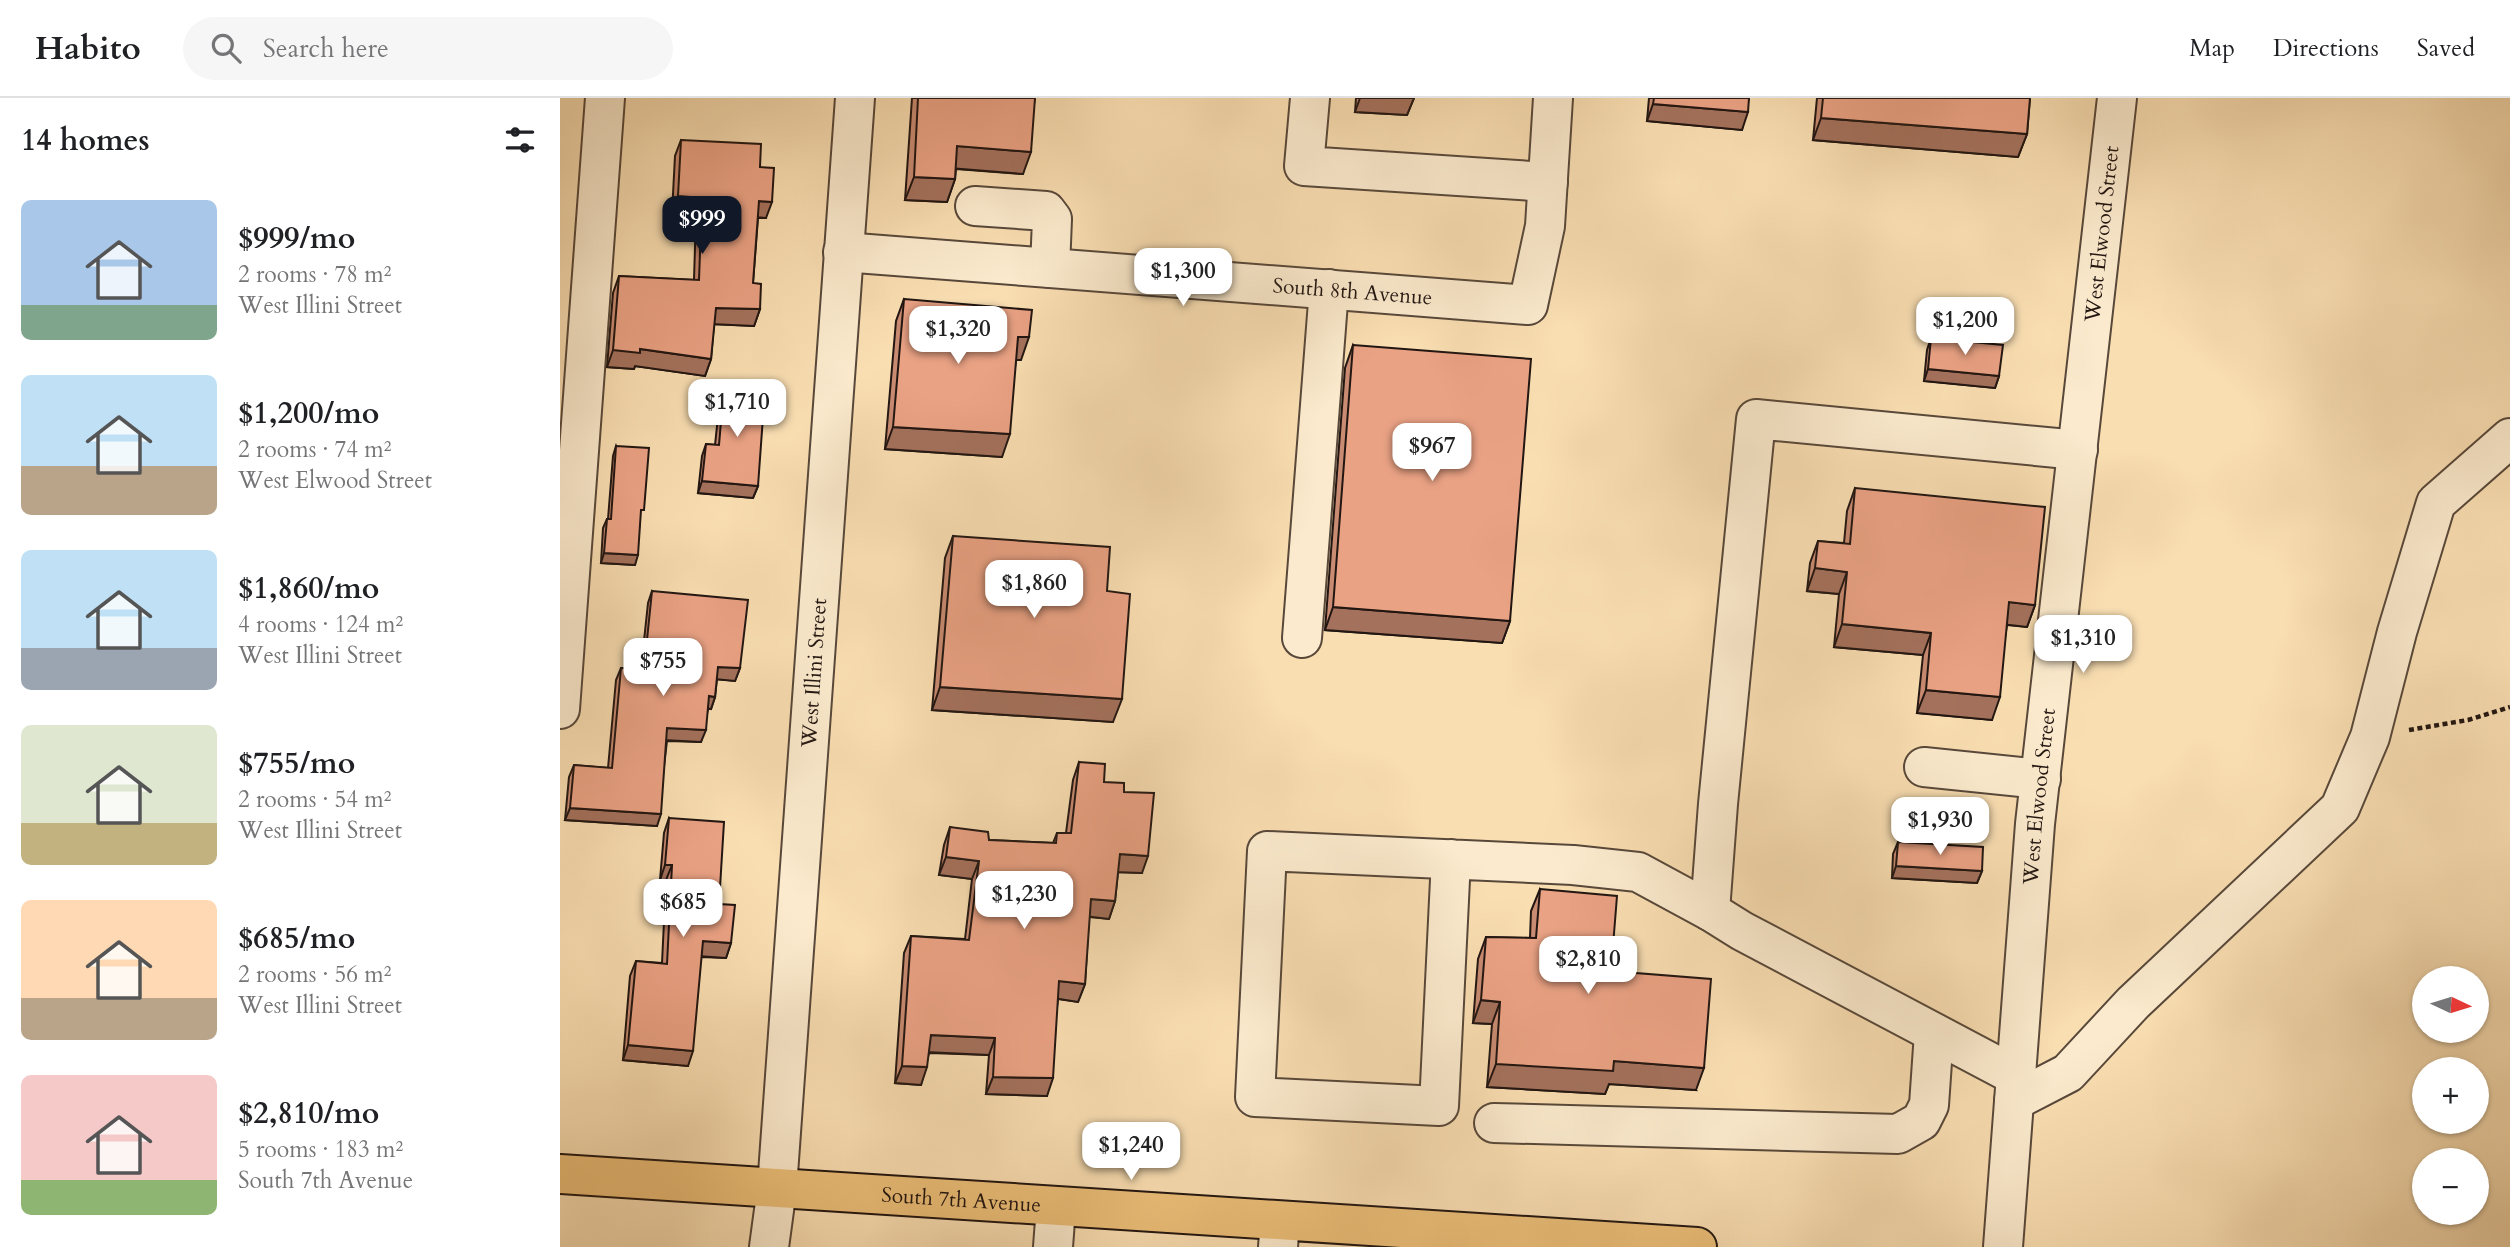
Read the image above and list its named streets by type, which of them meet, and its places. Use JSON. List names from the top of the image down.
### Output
{
  "streets": {
    "main road": ["South 7th Avenue"],
    "street": ["West Elwood Street", "South 8th Avenue", "West Illini Street"]
  },
  "crossings": [
    ["South 8th Avenue", "West Illini Street"],
    ["West Illini Street", "South 7th Avenue"]
  ],
  "north": "right",
  "page": {
    "header": "Habito",
    "search": "Search here",
    "nav": ["Map", "Directions", "Saved"],
    "heading": "14 homes",
    "list": [
      {
        "name": "$999/mo",
        "note": "2 rooms · 78 m² · West Illini Street"
      },
      {
        "name": "$1,200/mo",
        "note": "2 rooms · 74 m² · West Elwood Street"
      },
      {
        "name": "$1,860/mo",
        "note": "4 rooms · 124 m² · West Illini Street"
      },
      {
        "name": "$755/mo",
        "note": "2 rooms · 54 m² · West Illini Street"
      },
      {
        "name": "$685/mo",
        "note": "2 rooms · 56 m² · West Illini Street"
      },
      {
        "name": "$2,810/mo",
        "note": "5 rooms · 183 m² · South 7th Avenue"
      }
    ],
    "price": [
      "$999",
      "$1,300",
      "$1,200",
      "$1,320",
      "$1,710",
      "$967",
      "$1,860",
      "$1,310",
      "$755",
      "$1,930",
      "$1,230",
      "$685",
      "$2,810",
      "$1,240"
    ],
    "map_buttons": ["+", "−"]
  }
}
